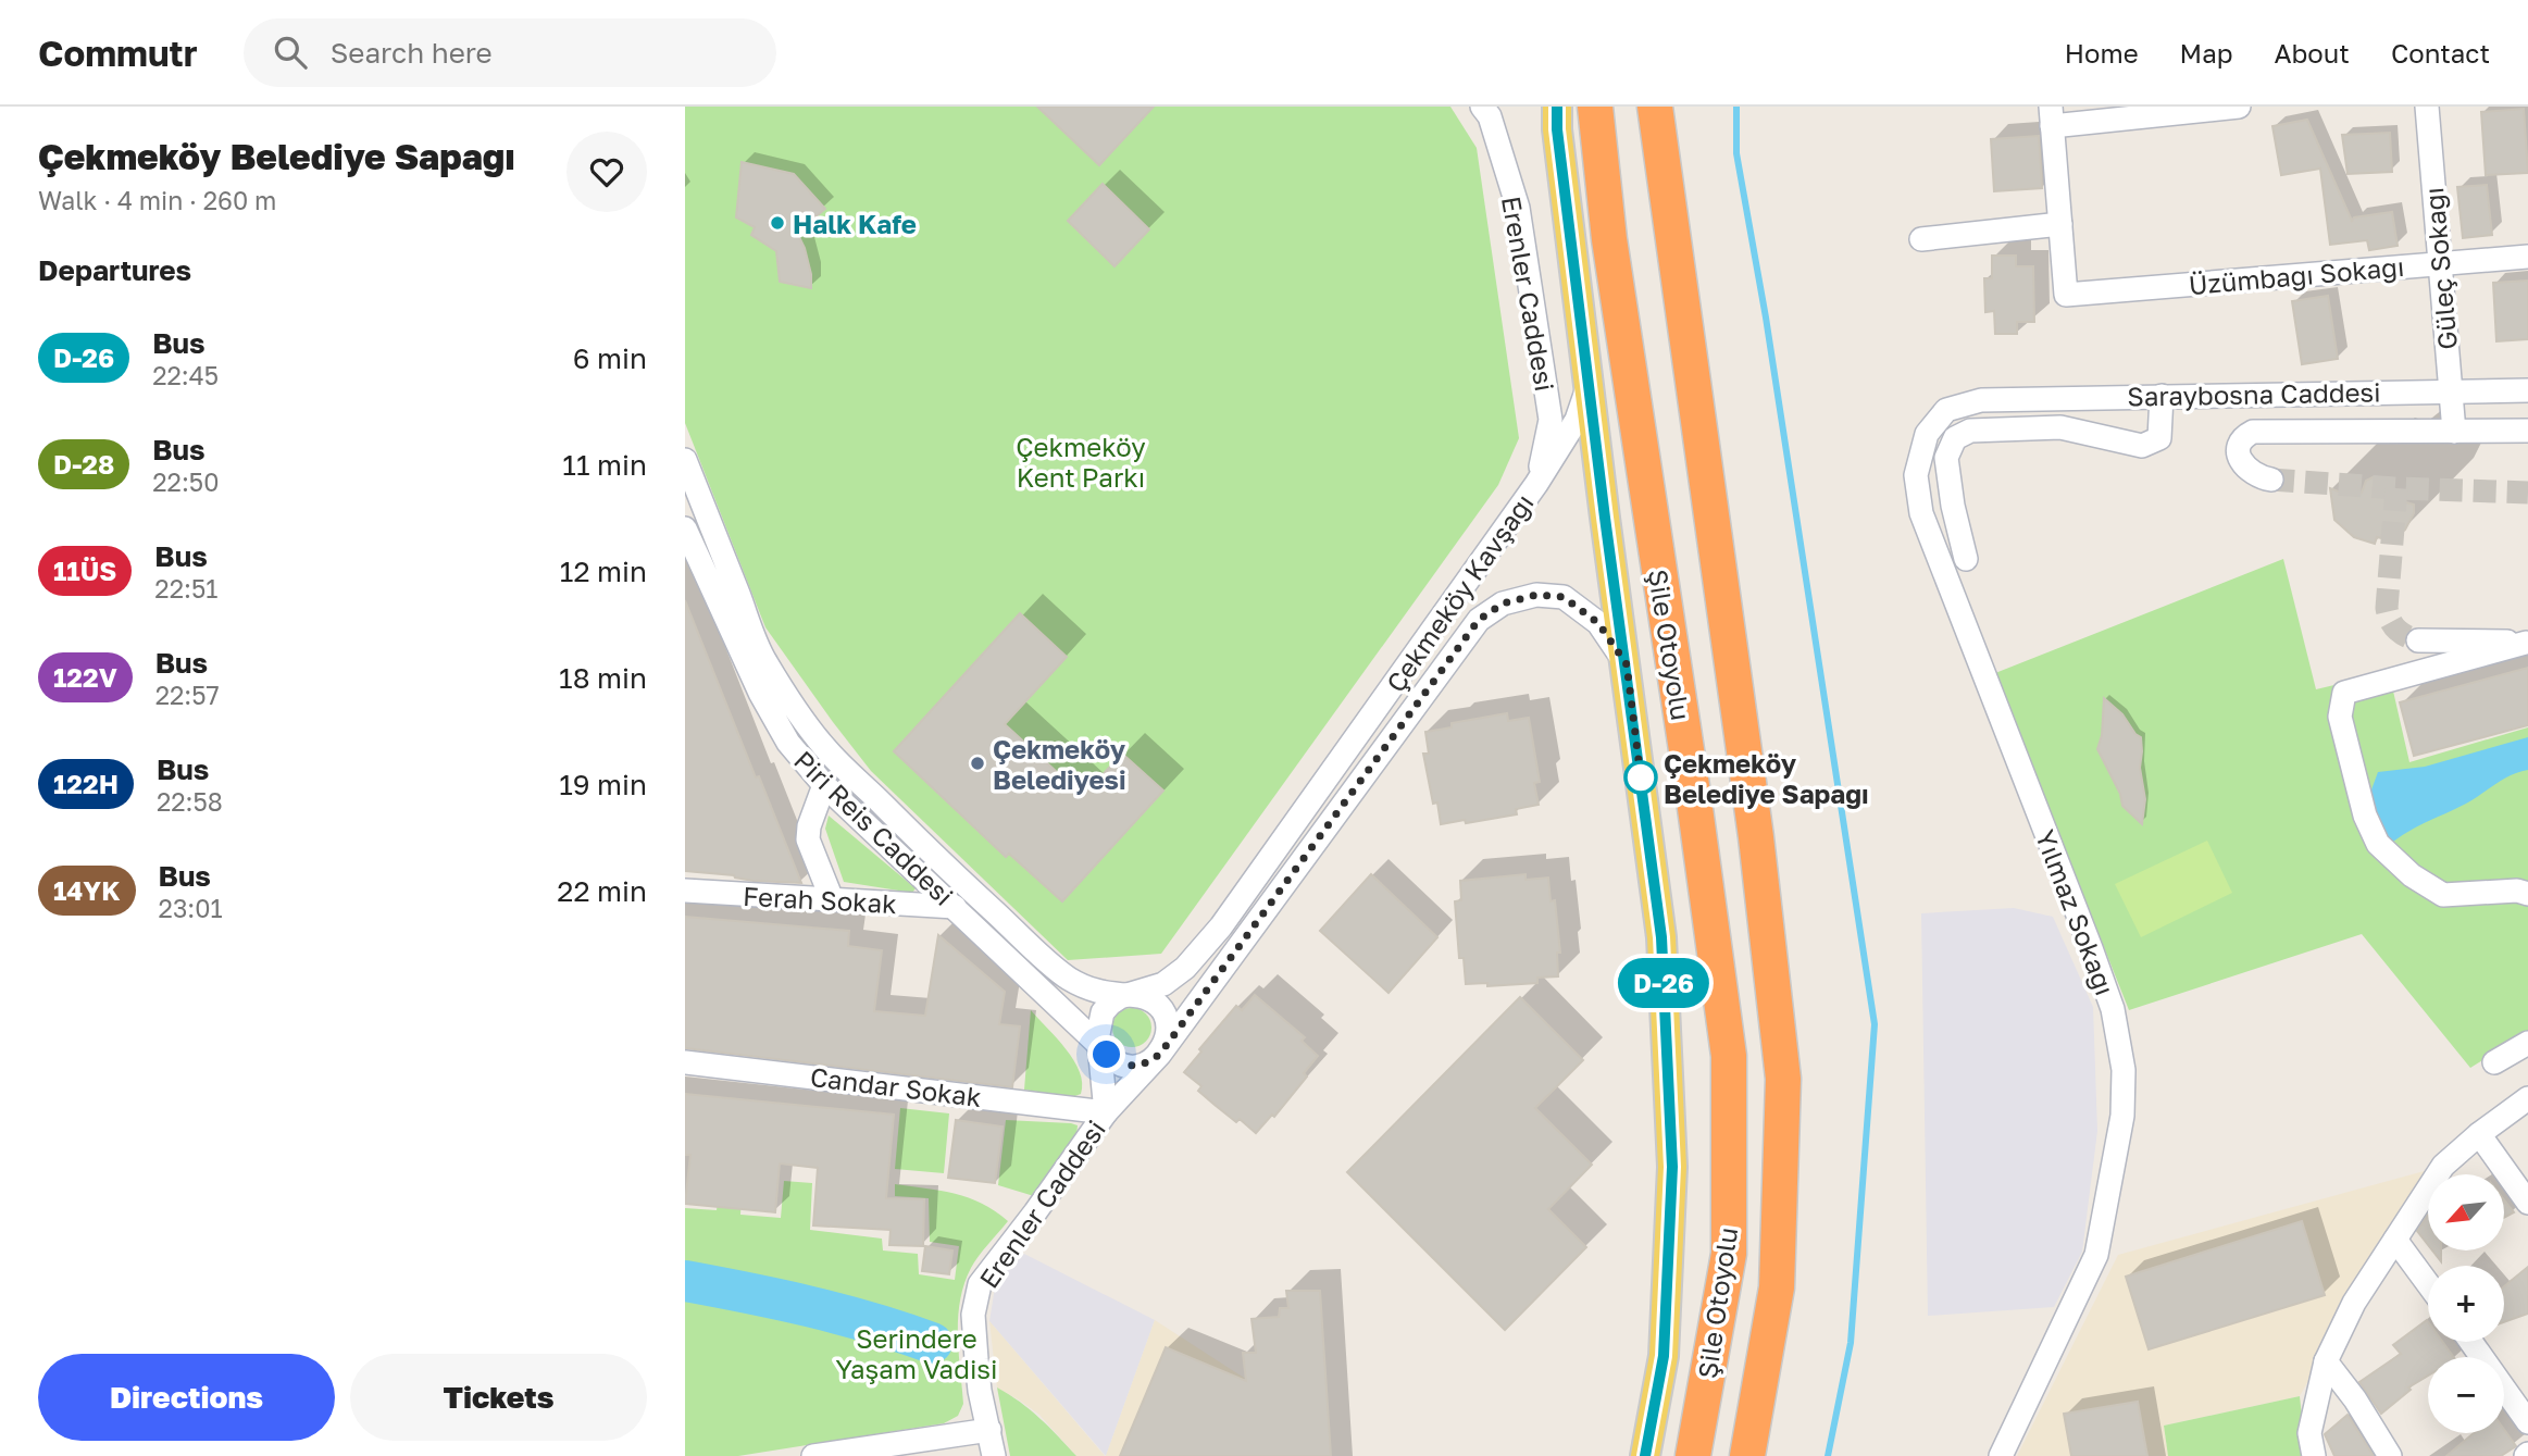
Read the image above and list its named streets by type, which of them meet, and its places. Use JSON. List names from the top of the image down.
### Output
{
  "streets": {
    "highway": ["Şile Otoyolu"],
    "main road": ["Çekmeköy Kavşağı"],
    "street": [
      "Güleç Sokağı",
      "Üzümbağı Sokağı",
      "Erenler Caddesi",
      "Saraybosna Caddesi",
      "Piri Reis Caddesi",
      "Ferah Sokak",
      "Yılmaz Sokağı",
      "Candar Sokak"
    ]
  },
  "crossings": [
    ["Güleç Sokağı", "Üzümbağı Sokağı"],
    ["Güleç Sokağı", "Saraybosna Caddesi"],
    ["Erenler Caddesi", "Çekmeköy Kavşağı"],
    ["Erenler Caddesi", "Piri Reis Caddesi"],
    ["Erenler Caddesi", "Candar Sokak"],
    ["Saraybosna Caddesi", "Yılmaz Sokağı"],
    ["Çekmeköy Kavşağı", "Piri Reis Caddesi"],
    ["Piri Reis Caddesi", "Ferah Sokak"]
  ],
  "parks": ["Çekmeköy Kent Parkı", "Serindere Yaşam Vadisi"],
  "places": ["Halk Kafe", "Çekmeköy Belediyesi", "Çekmeköy Belediye Sapağı"],
  "lines": ["bus line D-26"],
  "north": "bottom left",
  "page": {
    "header": "Commutr",
    "search": "Search here",
    "nav": [
      "Home",
      "Map",
      "About",
      "Contact"
    ],
    "heading": [
      ["Çekmeköy Belediye Sapağı", "Walk · 4 min · 260 m"],
      "Departures"
    ],
    "on_map": "D-26",
    "list": [
      {
        "mark": "D-26",
        "name": "Bus",
        "note": "22:45",
        "value": "6 min"
      },
      {
        "mark": "D-28",
        "name": "Bus",
        "note": "22:50",
        "value": "11 min"
      },
      {
        "mark": "11ÜS",
        "name": "Bus",
        "note": "22:51",
        "value": "12 min"
      },
      {
        "mark": "122V",
        "name": "Bus",
        "note": "22:57",
        "value": "18 min"
      },
      {
        "mark": "122H",
        "name": "Bus",
        "note": "22:58",
        "value": "19 min"
      },
      {
        "mark": "14YK",
        "name": "Bus",
        "note": "23:01",
        "value": "22 min"
      }
    ],
    "map_buttons": ["+", "−"],
    "buttons": ["Directions", "Tickets"]
  }
}
